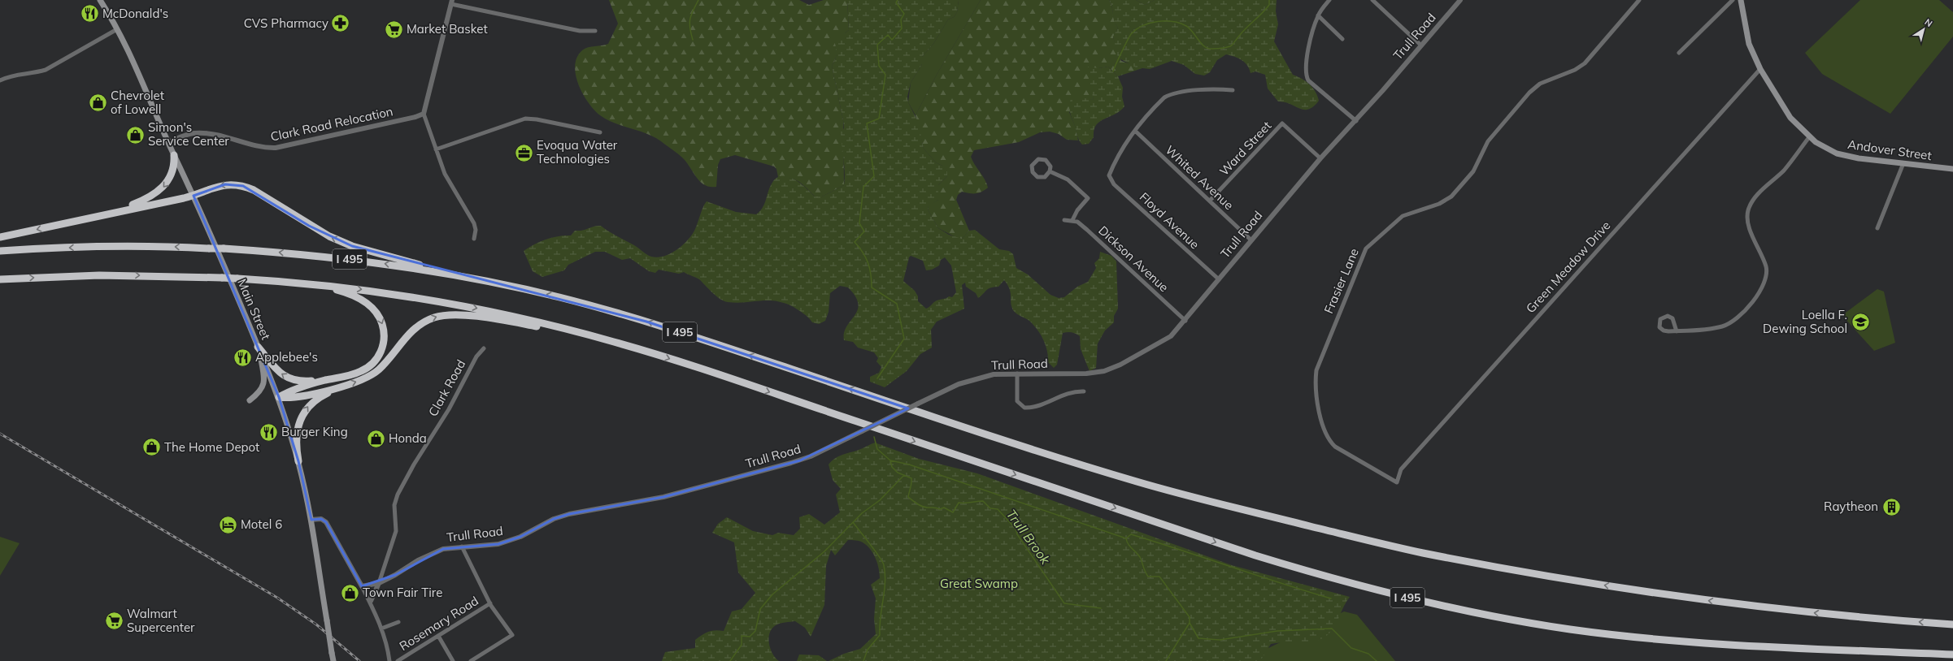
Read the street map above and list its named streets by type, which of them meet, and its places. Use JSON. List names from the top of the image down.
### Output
{
  "streets": {
    "highway": ["I 495"],
    "main road": ["Andover Street", "Main Street"],
    "street": [
      "Trull Road",
      "Clark Road Relocation",
      "Ward Street",
      "Whited Avenue",
      "Floyd Avenue",
      "Dickson Avenue",
      "Green Meadow Drive",
      "Frasier Lane",
      "Clark Road",
      "Rosemary Road"
    ]
  },
  "crossings": [
    ["Trull Road", "Ward Street"],
    ["Trull Road", "Whited Avenue"],
    ["Trull Road", "Floyd Avenue"],
    ["Trull Road", "Dickson Avenue"],
    ["Trull Road", "Clark Road"],
    ["Clark Road Relocation", "Main Street"],
    ["Ward Street", "Whited Avenue"],
    ["Andover Street", "Green Meadow Drive"],
    ["Whited Avenue", "Floyd Avenue"],
    ["Green Meadow Drive", "Frasier Lane"]
  ],
  "water": ["Trull Brook"],
  "parks": ["Great Swamp"],
  "places": {
    "restaurant": ["McDonald's", "Applebee's", "Burger King"],
    "pharmacy": ["CVS Pharmacy"],
    "supermarket": ["Market Basket", "Walmart Supercenter"],
    "shop": [
      "Chevrolet of Lowell",
      "Simon's Service Center",
      "Honda",
      "The Home Depot",
      "Town Fair Tire"
    ],
    "office": ["Evoqua Water Technologies"],
    "school or university": ["Loella F. Dewing School"],
    "building": ["Raytheon"],
    "hotel": ["Motel 6"]
  },
  "north": "top right"
}
